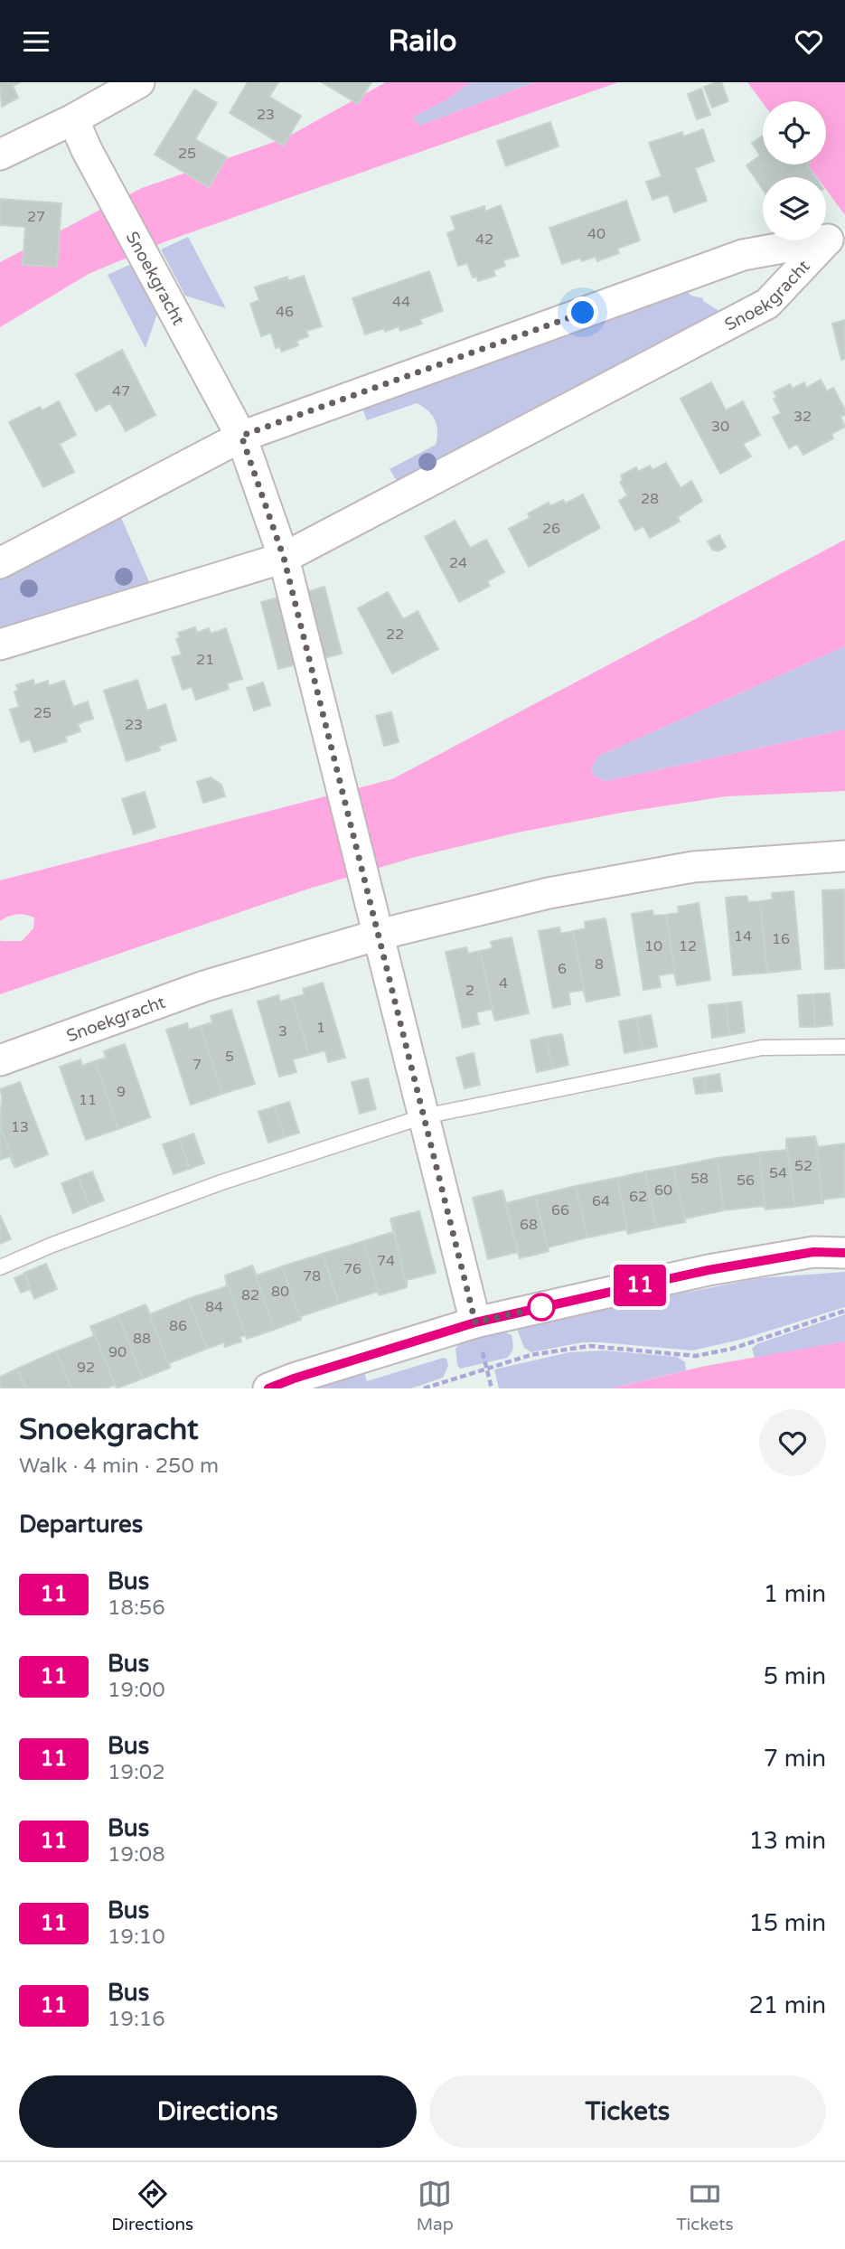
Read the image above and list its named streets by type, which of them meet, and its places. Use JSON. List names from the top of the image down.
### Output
{
  "streets": {
    "street": ["Snoekgracht"]
  },
  "lines": ["bus line 11"],
  "house_numbers": [
    "23",
    "25",
    "27",
    "40",
    "42",
    "44",
    "46",
    "47",
    "32",
    "30",
    "28",
    "26",
    "24",
    "22",
    "21",
    "25",
    "23",
    "14",
    "16",
    "10",
    "12",
    "8",
    "6",
    "4",
    "2",
    "1",
    "3",
    "5",
    "7",
    "9",
    "11",
    "13",
    "52",
    "54",
    "58",
    "56",
    "60",
    "62",
    "64",
    "66",
    "68",
    "74",
    "76",
    "78",
    "80",
    "82",
    "84",
    "86",
    "88",
    "90",
    "92"
  ],
  "page": {
    "header": "Railo",
    "on_map": "11",
    "heading": [
      ["Snoekgracht", "Walk · 4 min · 250 m"],
      "Departures"
    ],
    "list": [
      {
        "mark": "11",
        "name": "Bus",
        "note": "18:56",
        "value": "1 min"
      },
      {
        "mark": "11",
        "name": "Bus",
        "note": "19:00",
        "value": "5 min"
      },
      {
        "mark": "11",
        "name": "Bus",
        "note": "19:02",
        "value": "7 min"
      },
      {
        "mark": "11",
        "name": "Bus",
        "note": "19:08",
        "value": "13 min"
      },
      {
        "mark": "11",
        "name": "Bus",
        "note": "19:10",
        "value": "15 min"
      },
      {
        "mark": "11",
        "name": "Bus",
        "note": "19:16",
        "value": "21 min"
      }
    ],
    "buttons": ["Directions", "Tickets"],
    "tabs": ["Directions", "Map", "Tickets"]
  }
}
